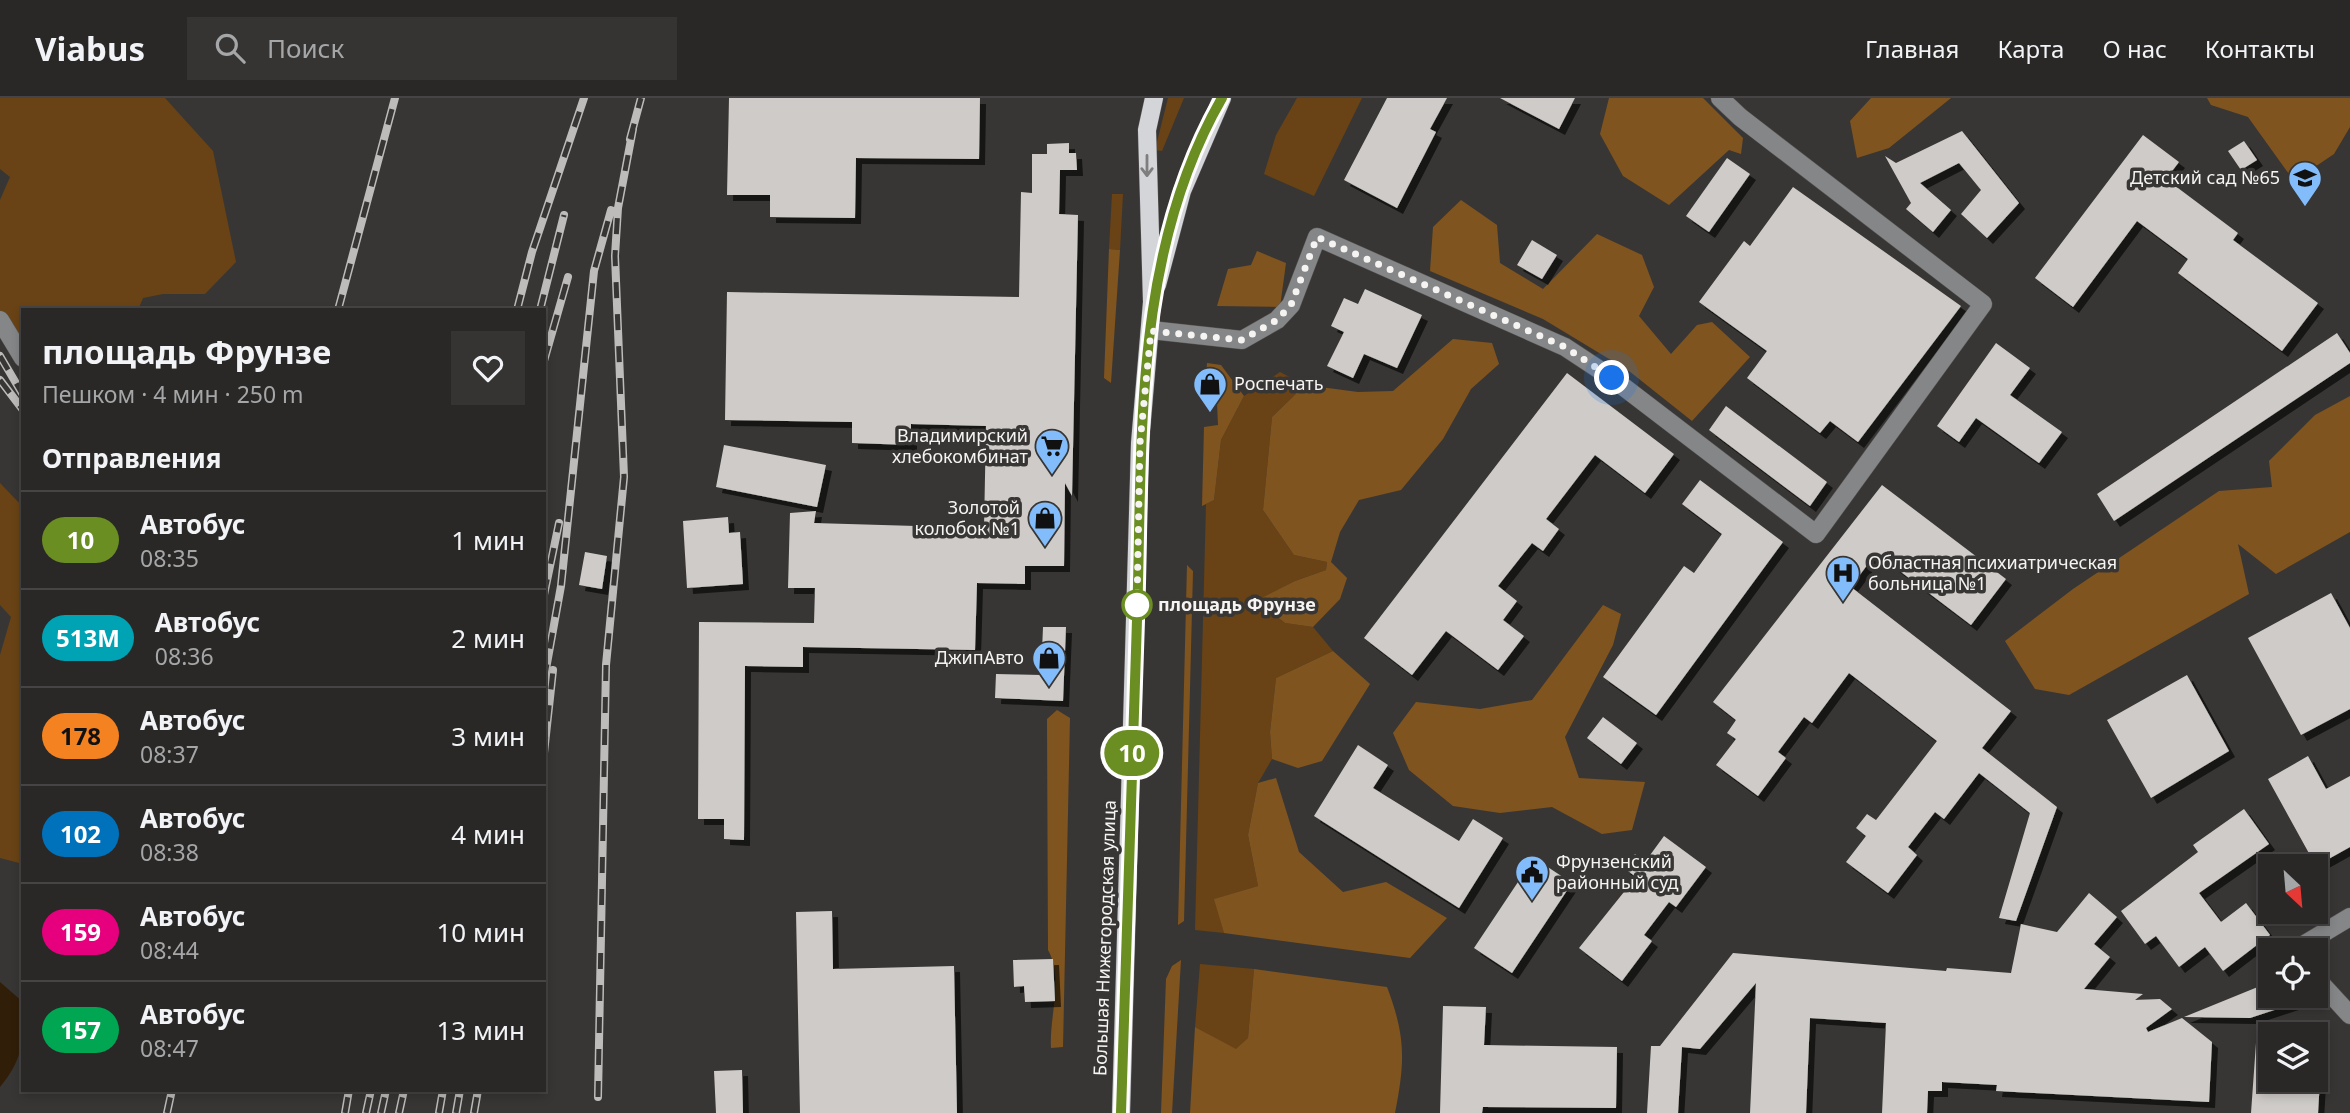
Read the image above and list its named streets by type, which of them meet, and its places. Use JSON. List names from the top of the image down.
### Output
{
  "streets": {
    "main road": ["Большая Нижегородская улица"]
  },
  "places": {
    "school or university": ["Детский сад №65"],
    "shop": ["Роспечать", "Золотой колобок №1", "ДжипАвто"],
    "supermarket": ["Владимирский хлебокомбинат"],
    "hospital": ["Областная психиатрическая больница №1"],
    "other": ["площадь Фрунзе"],
    "public building": ["Фрунзенский районный суд"]
  },
  "lines": ["bus line 10"],
  "north": "bottom right",
  "page": {
    "header": "Viabus",
    "search": "Поиск",
    "nav": [
      "Главная",
      "Карта",
      "О нас",
      "Контакты"
    ],
    "on_map": "10",
    "heading": [
      ["площадь Фрунзе", "Пешком · 4 мин · 250 m"],
      "Отправления"
    ],
    "list": [
      {
        "mark": "10",
        "name": "Автобус",
        "note": "08:35",
        "value": "1 мин"
      },
      {
        "mark": "513М",
        "name": "Автобус",
        "note": "08:36",
        "value": "2 мин"
      },
      {
        "mark": "178",
        "name": "Автобус",
        "note": "08:37",
        "value": "3 мин"
      },
      {
        "mark": "102",
        "name": "Автобус",
        "note": "08:38",
        "value": "4 мин"
      },
      {
        "mark": "159",
        "name": "Автобус",
        "note": "08:44",
        "value": "10 мин"
      },
      {
        "mark": "157",
        "name": "Автобус",
        "note": "08:47",
        "value": "13 мин"
      }
    ]
  }
}
